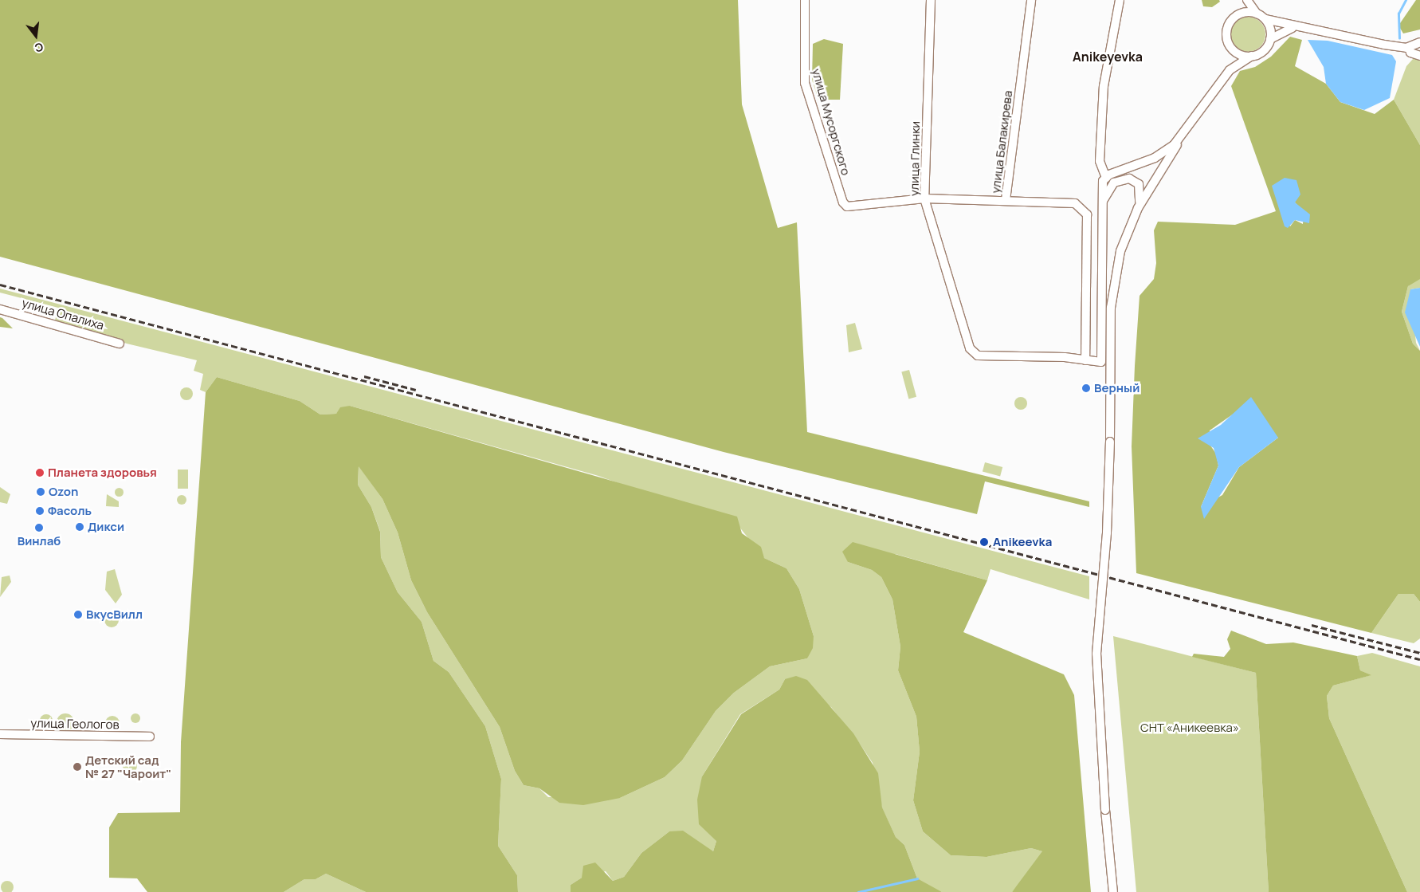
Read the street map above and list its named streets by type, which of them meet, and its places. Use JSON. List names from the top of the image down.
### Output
{
  "streets": {
    "street": [
      "улица Мусоргского",
      "улица Балакирева",
      "улица Глинки",
      "улица Опалиха",
      "улица Геологов"
    ]
  },
  "crossings": [
    ["улица Мусоргского", "улица Глинки"],
    ["улица Балакирева", "улица Глинки"]
  ],
  "districts": ["Anikeyevka"],
  "parks": ["СНТ «Аникеевка»"],
  "places": [
    "Верный",
    "Планета здоровья",
    "Ozon",
    "Фасоль",
    "Дикси",
    "Винлаб",
    "Anikeevka",
    "ВкусВилл",
    "Детский сад № 27 \"Чароит\""
  ],
  "north": "bottom"
}
